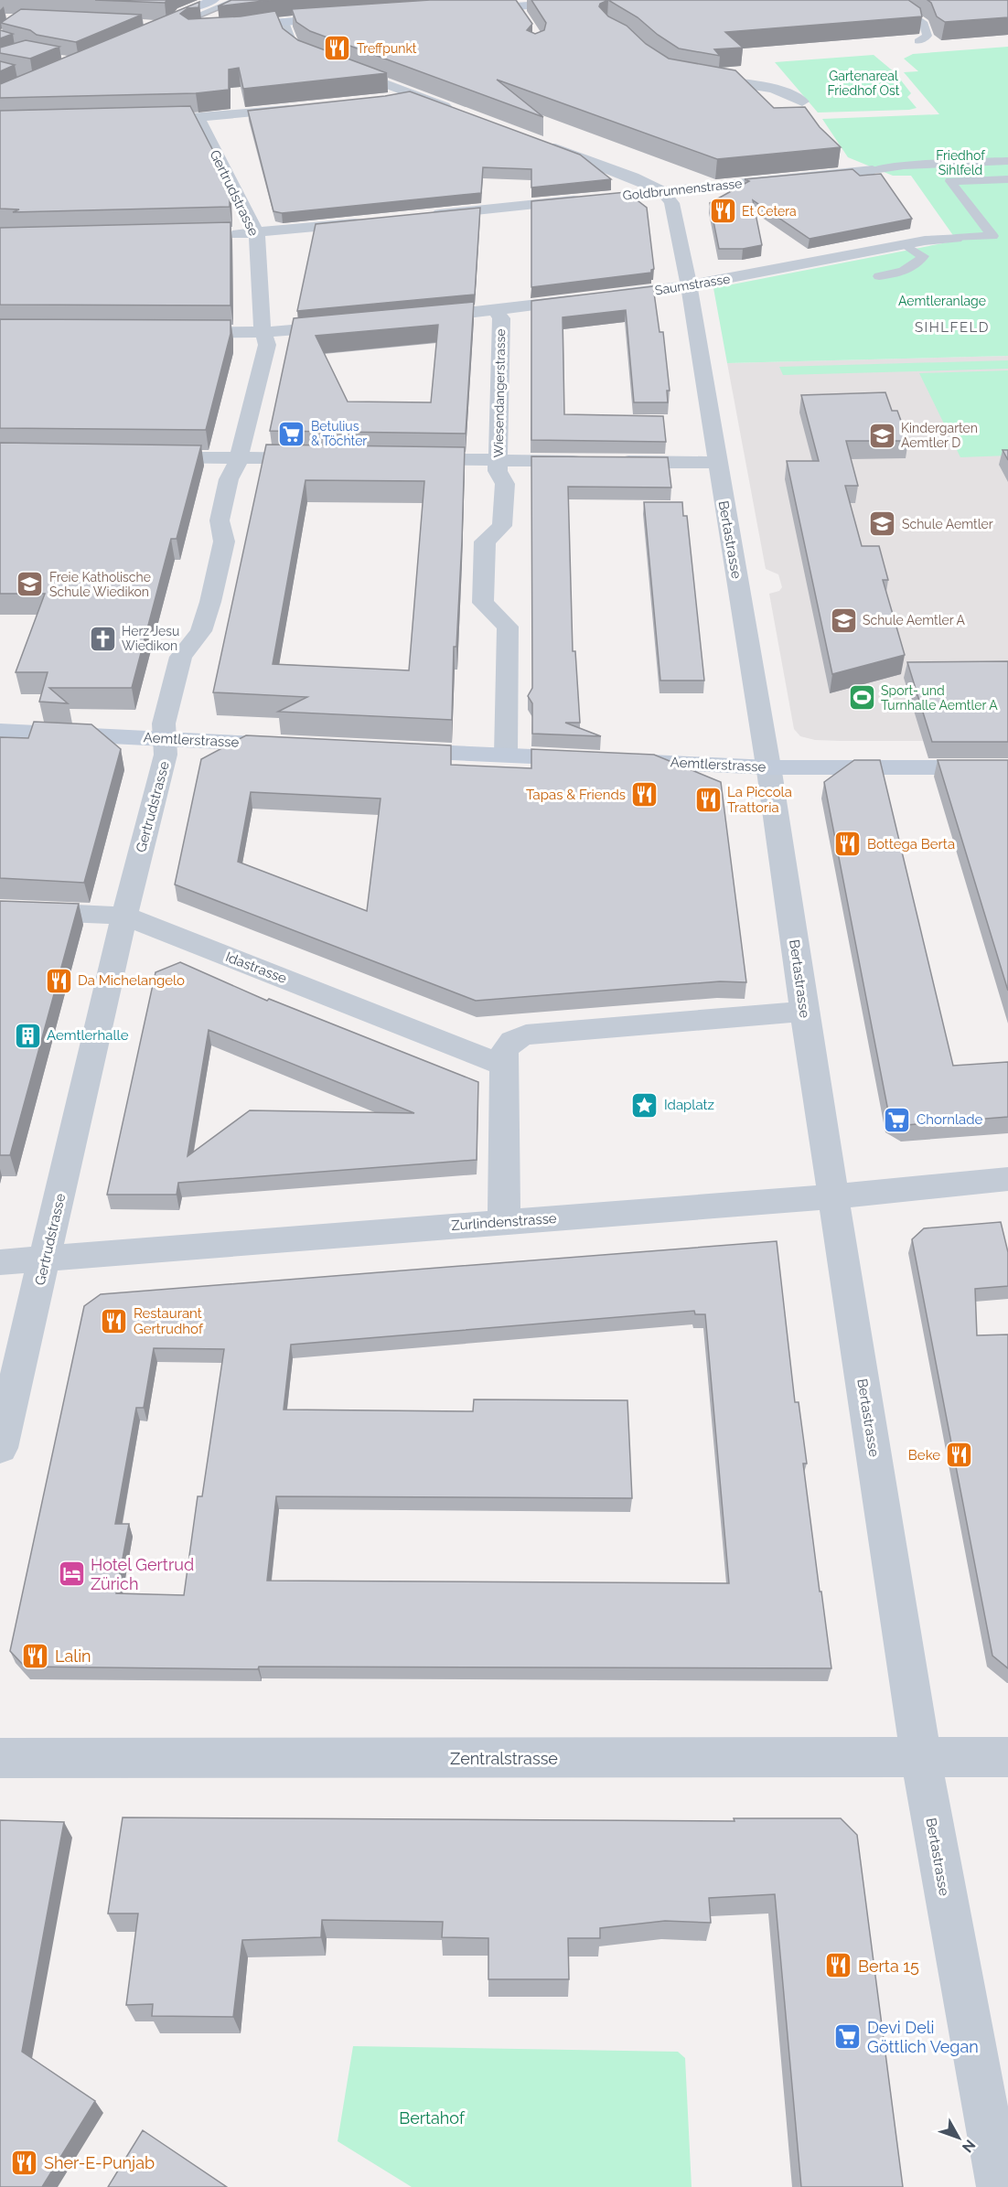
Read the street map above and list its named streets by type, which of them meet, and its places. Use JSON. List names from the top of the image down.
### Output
{
  "streets": {
    "main road": ["Aemtlerstrasse"],
    "street": [
      "Goldbrunnenstrasse",
      "Gertrudstrasse",
      "Saumstrasse",
      "Wiesendangerstrasse",
      "Bertastrasse",
      "Idastrasse",
      "Zurlindenstrasse",
      "Zentralstrasse"
    ]
  },
  "crossings": [
    ["Goldbrunnenstrasse", "Bertastrasse"],
    ["Gertrudstrasse", "Aemtlerstrasse"],
    ["Gertrudstrasse", "Idastrasse"],
    ["Gertrudstrasse", "Zurlindenstrasse"],
    ["Saumstrasse", "Wiesendangerstrasse"],
    ["Saumstrasse", "Bertastrasse"],
    ["Wiesendangerstrasse", "Aemtlerstrasse"],
    ["Bertastrasse", "Aemtlerstrasse"],
    ["Bertastrasse", "Zurlindenstrasse"],
    ["Bertastrasse", "Zentralstrasse"]
  ],
  "districts": ["SIHLFELD"],
  "parks": [
    "Gartenareal Friedhof Ost",
    "Friedhof Sihlfeld",
    "Aemtleranlage",
    "Bertahof"
  ],
  "places": {
    "restaurant": [
      "Treffpunkt",
      "Et Cetera",
      "Tapas & Friends",
      "La Piccola Trattoria",
      "Bottega Berta",
      "Da Michelangelo",
      "Restaurant Gertrudhof",
      "Beke",
      "Lalin",
      "Berta 15",
      "Sher-E-Punjab"
    ],
    "supermarket": ["Betulius & Töchter", "Chornlade", "Devi Deli Göttlich Vegan"],
    "school or university": [
      "Kindergarten Aemtler D",
      "Schule Aemtler",
      "Freie Katholische Schule Wiedikon",
      "Schule Aemtler A"
    ],
    "church": ["Herz Jesu Wiedikon"],
    "sports": ["Sport- und Turnhalle Aemtler A"],
    "building": ["Aemtlerhalle"],
    "place": ["Idaplatz"],
    "hotel": ["Hotel Gertrud Zürich"]
  },
  "north": "bottom right"
}
